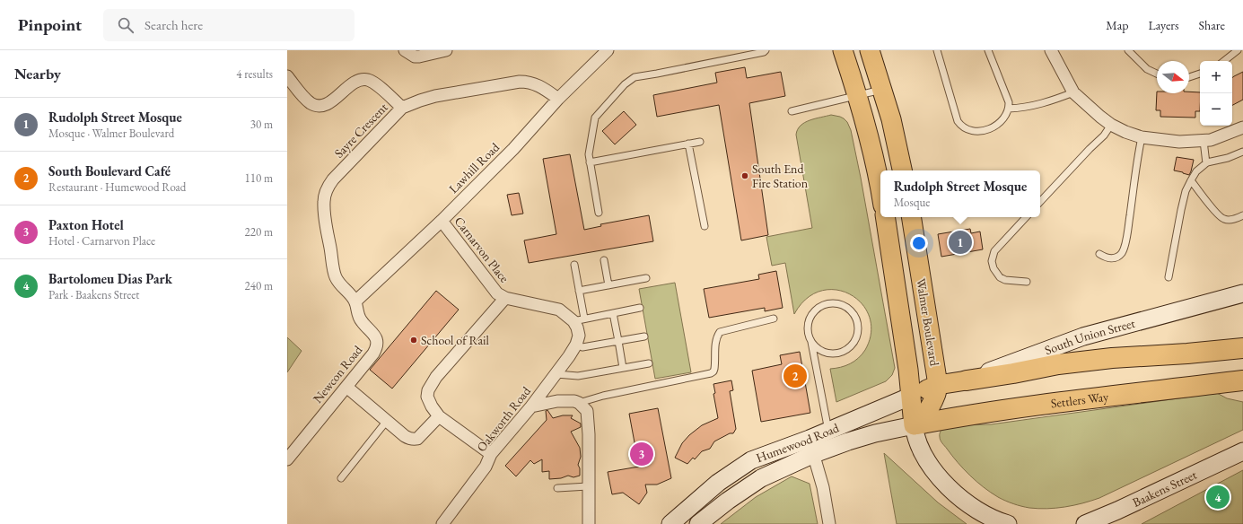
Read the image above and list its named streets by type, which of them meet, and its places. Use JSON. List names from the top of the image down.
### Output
{
  "streets": {
    "highway": ["Settlers Way"],
    "main road": ["Walmer Boulevard", "South Union Street", "Humewood Road"],
    "street": [
      "Sayre Crescent",
      "Lawhill Road",
      "Carnarvon Place",
      "Newcon Road",
      "Oakworth Road",
      "Baakens Street"
    ]
  },
  "crossings": [
    ["Sayre Crescent", "Lawhill Road"],
    ["Sayre Crescent", "Newcon Road"],
    ["Lawhill Road", "Carnarvon Place"],
    ["Lawhill Road", "Newcon Road"],
    ["Walmer Boulevard", "South Union Street"],
    ["Walmer Boulevard", "Settlers Way"],
    ["Walmer Boulevard", "Humewood Road"],
    ["South Union Street", "Humewood Road"],
    ["Settlers Way", "Humewood Road"]
  ],
  "places": ["South End Fire Station", "School of Rail"],
  "north": "right",
  "page": {
    "header": "Pinpoint",
    "search": "Search here",
    "nav": ["Map", "Layers", "Share"],
    "heading": ["Nearby", "4 results"],
    "map_buttons": ["+", "−"],
    "list": [
      {
        "mark": "1",
        "name": "Rudolph Street Mosque",
        "note": "Mosque · Walmer Boulevard",
        "value": "30 m"
      },
      {
        "mark": "2",
        "name": "South Boulevard Café",
        "note": "Restaurant · Humewood Road",
        "value": "110 m"
      },
      {
        "mark": "3",
        "name": "Paxton Hotel",
        "note": "Hotel · Carnarvon Place",
        "value": "220 m"
      },
      {
        "mark": "4",
        "name": "Bartolomeu Dias Park",
        "note": "Park · Baakens Street",
        "value": "240 m"
      }
    ],
    "popup": ["Rudolph Street Mosque", "Mosque"],
    "pins": [
      "1",
      "2",
      "3",
      "4"
    ]
  }
}
